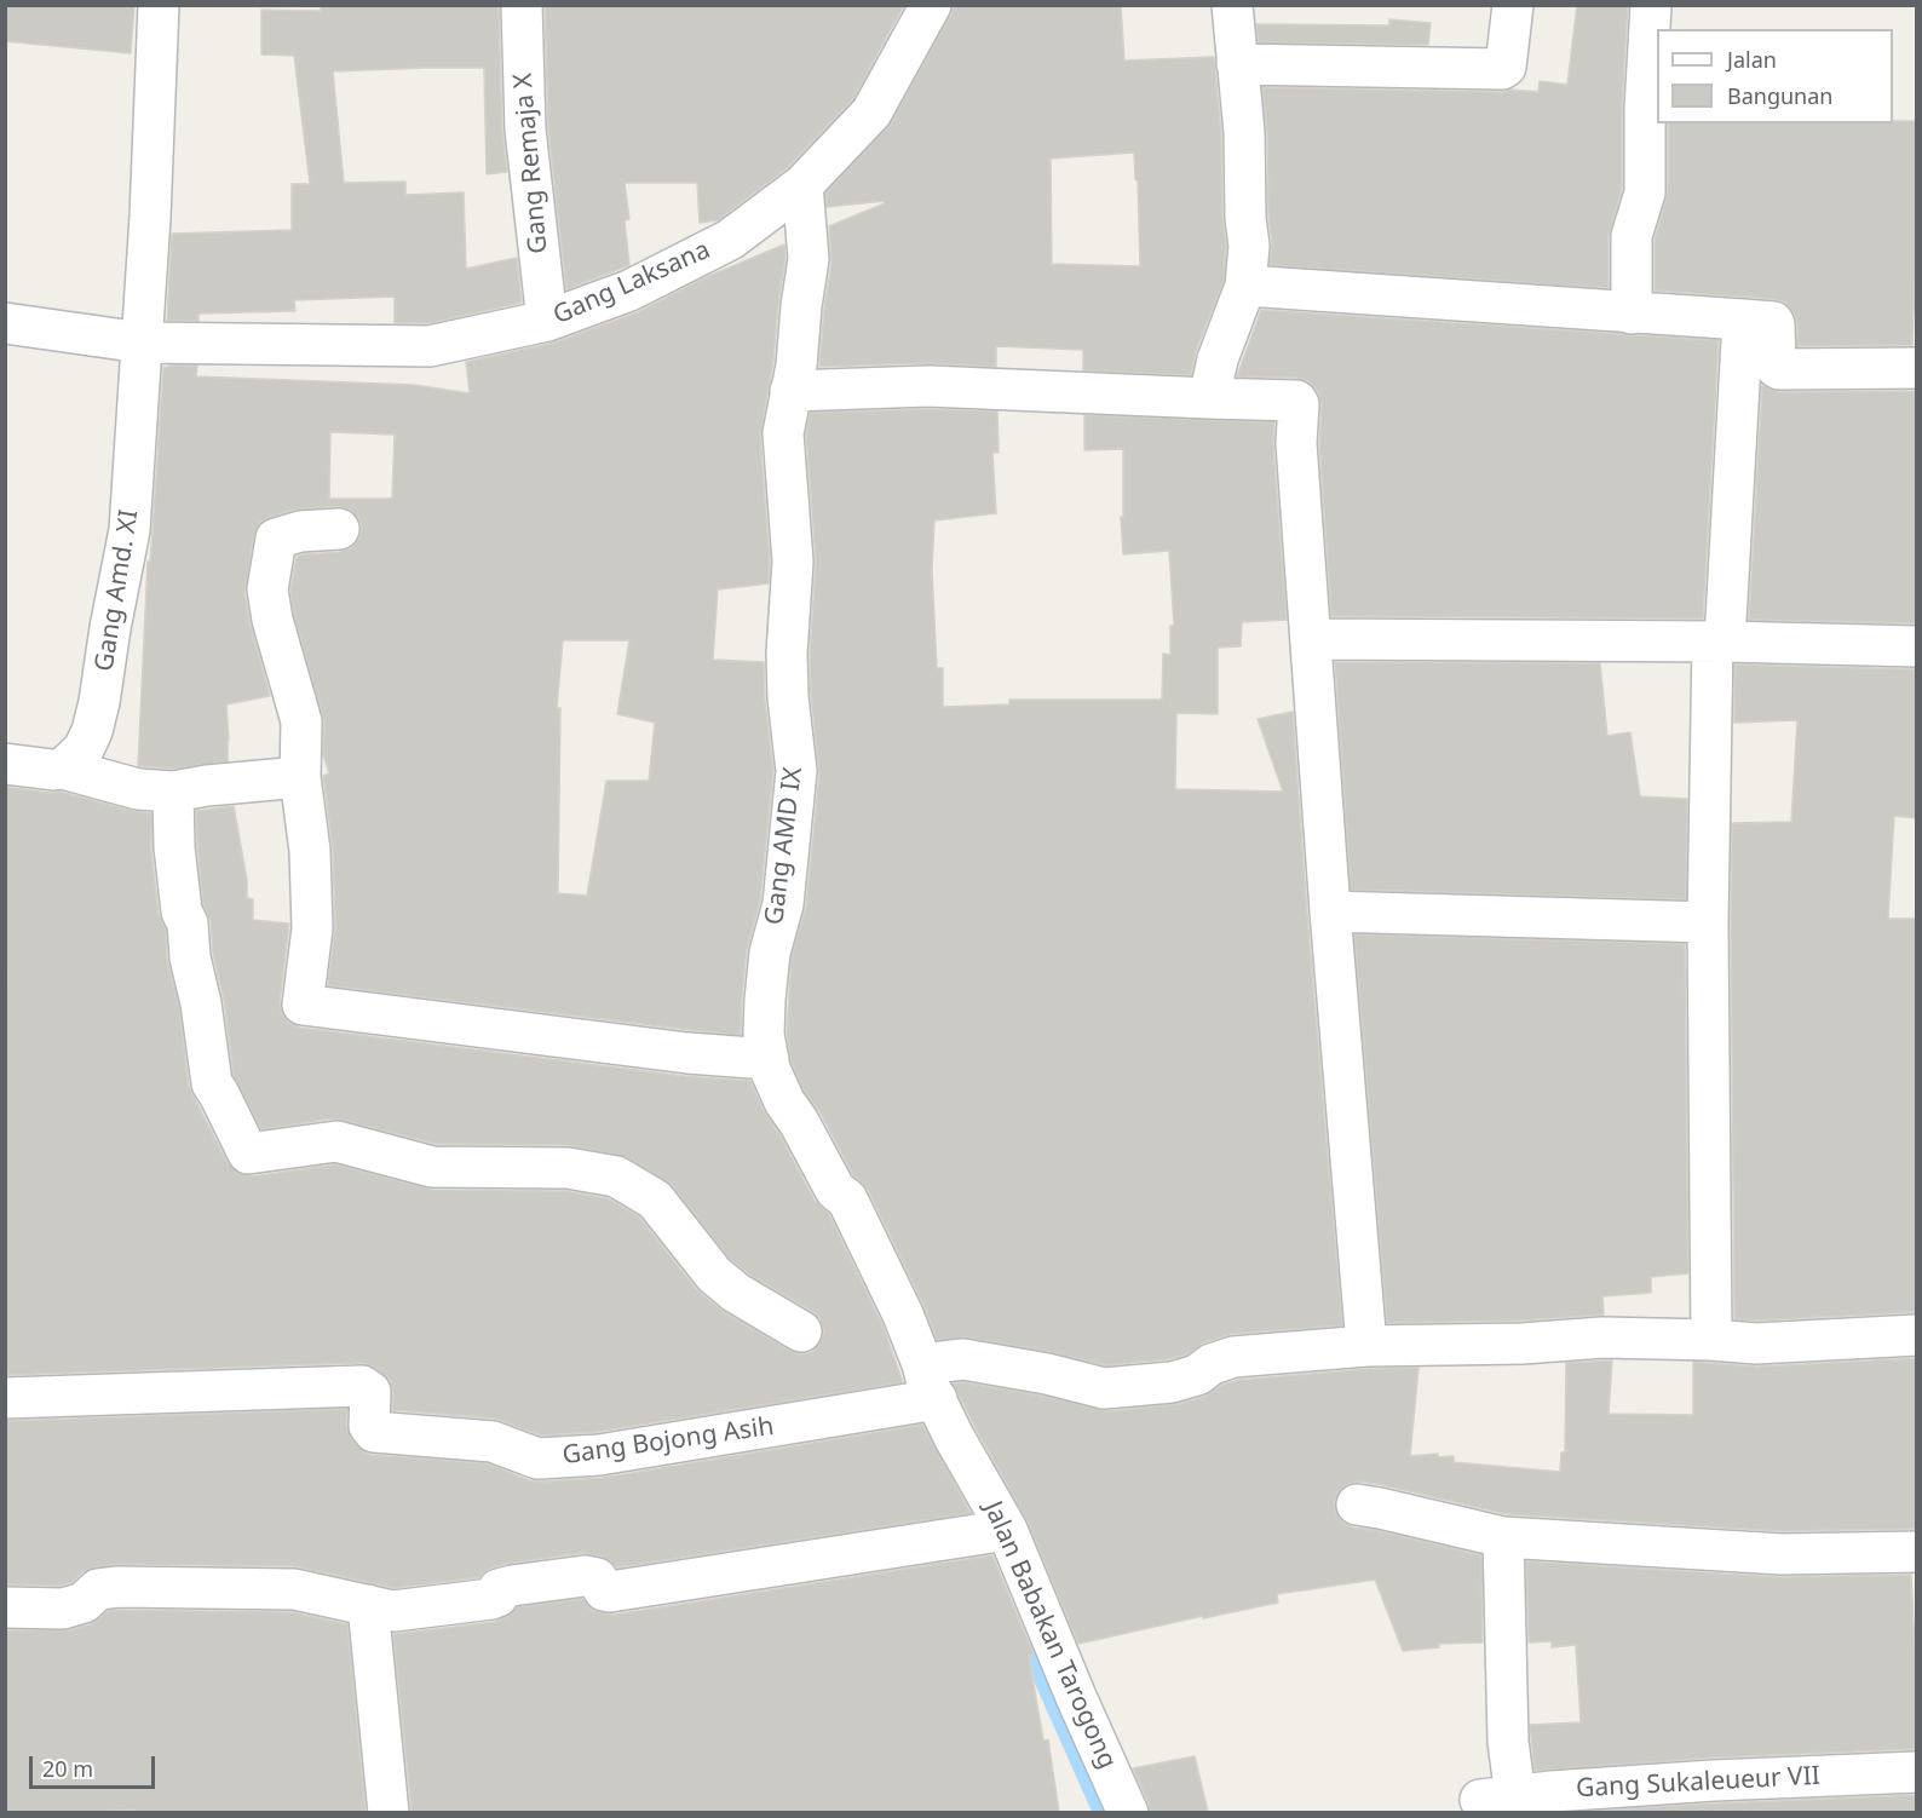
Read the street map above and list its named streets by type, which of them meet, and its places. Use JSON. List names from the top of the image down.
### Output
{
  "streets": {
    "street": [
      "Gang Remaja X",
      "Gang Laksana",
      "Gang Amd. XI",
      "Gang AMD IX",
      "Gang Bojong Asih",
      "Jalan Babakan Tarogong",
      "Gang Sukaleueur VII"
    ]
  },
  "crossings": [
    ["Gang Remaja X", "Gang Laksana"],
    ["Gang Laksana", "Gang Amd. XI"],
    ["Gang Laksana", "Gang AMD IX"],
    ["Gang AMD IX", "Gang Bojong Asih"],
    ["Gang AMD IX", "Jalan Babakan Tarogong"],
    ["Gang Bojong Asih", "Jalan Babakan Tarogong"]
  ],
  "legend": ["Jalan", "Bangunan"],
  "scale_bar": "20 m"
}
